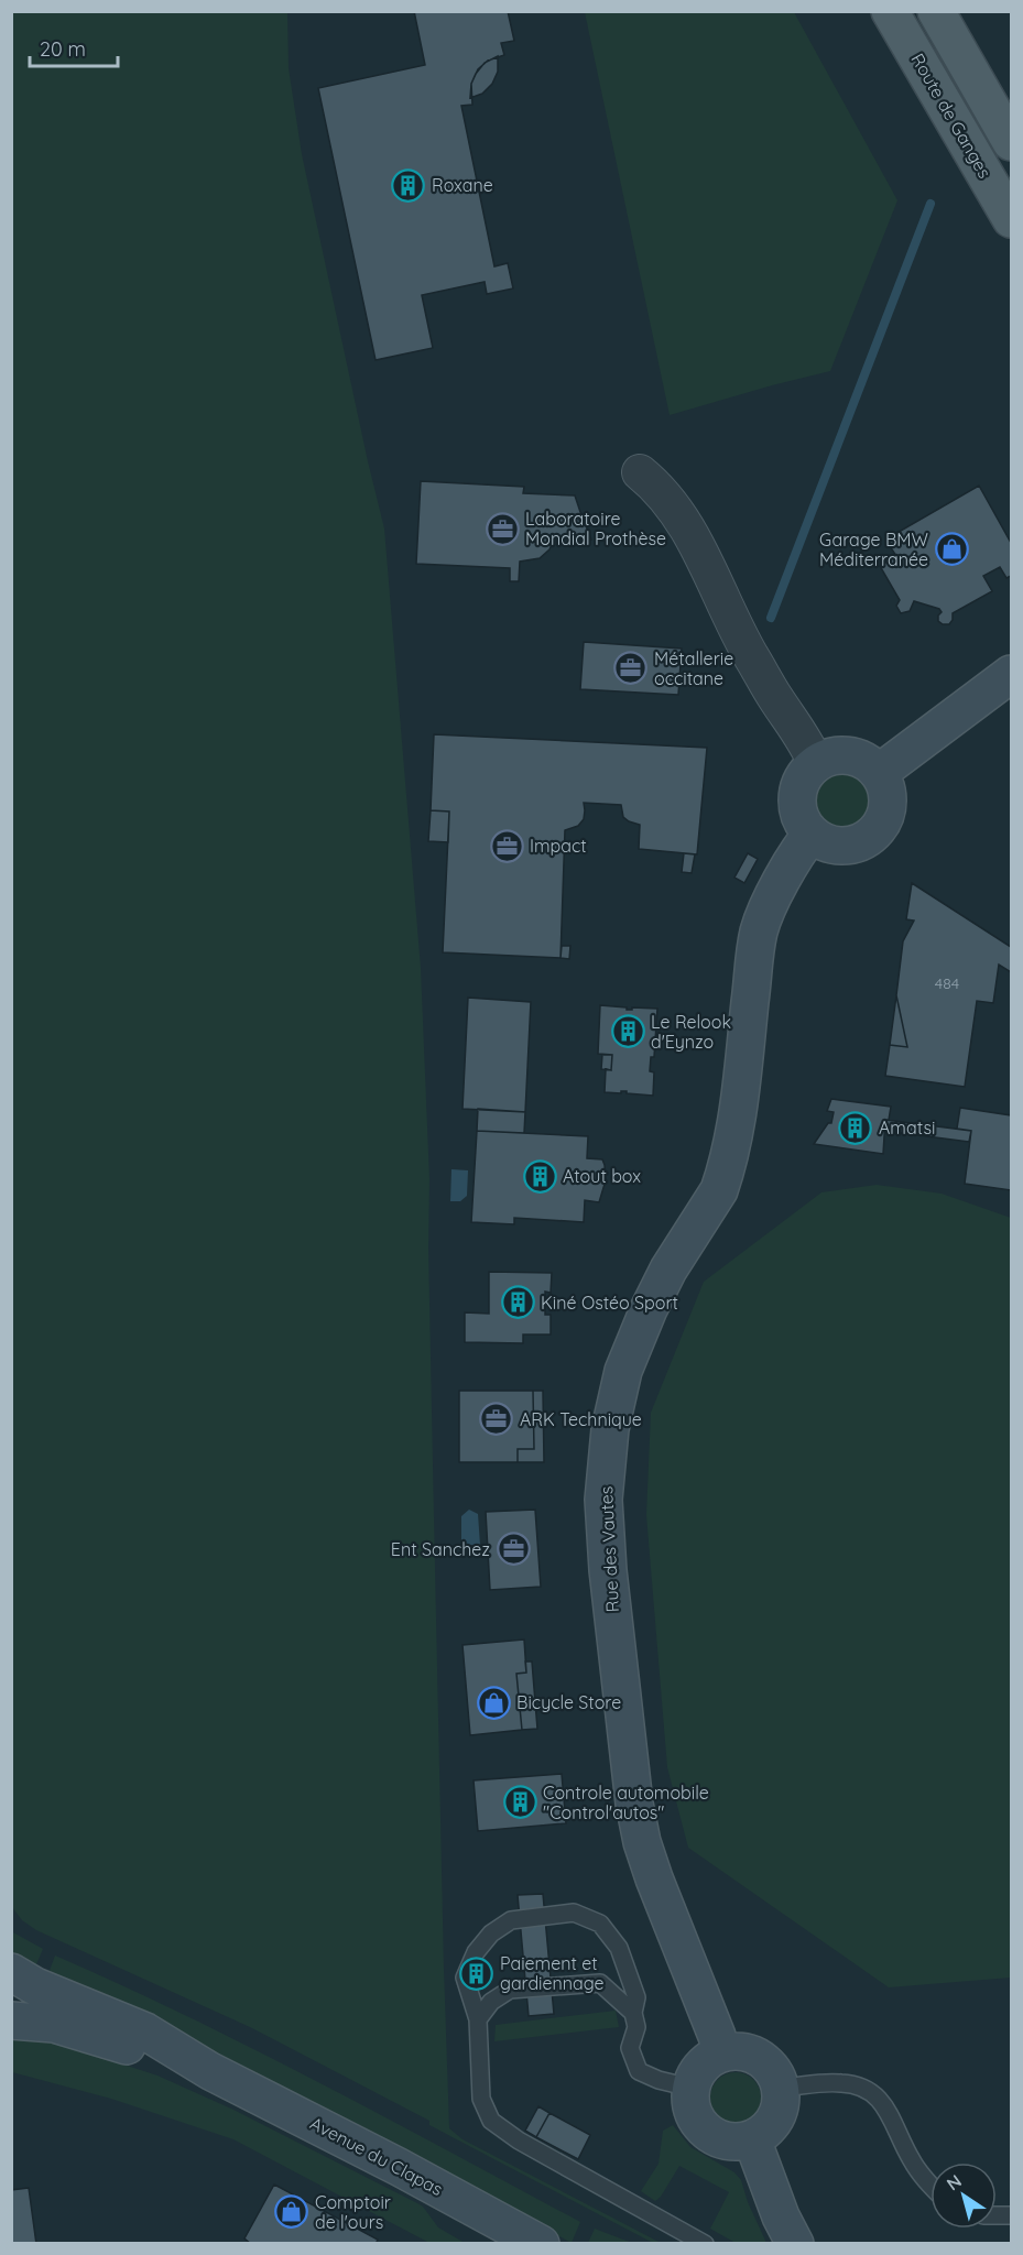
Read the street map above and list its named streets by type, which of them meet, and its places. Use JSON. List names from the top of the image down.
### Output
{
  "streets": {
    "main road": ["Route de Ganges"],
    "street": ["Rue des Vautes", "Avenue du Clapas"]
  },
  "places": {
    "building": [
      "Roxane",
      "Le Relook d'Eynzo",
      "Amatsi",
      "Atout box",
      "Kiné Ostéo Sport",
      "Controle automobile \"Control'autos\"",
      "Paiement et gardiennage"
    ],
    "office": [
      "Laboratoire Mondial Prothèse",
      "Métallerie occitane",
      "Impact",
      "ARK Technique",
      "Ent Sanchez"
    ],
    "shop": ["Garage BMW Méditerranée", "Bicycle Store", "Comptoir de l'ours"]
  },
  "house_numbers": ["484"],
  "scale_bar": "20 m",
  "north": "top left"
}
